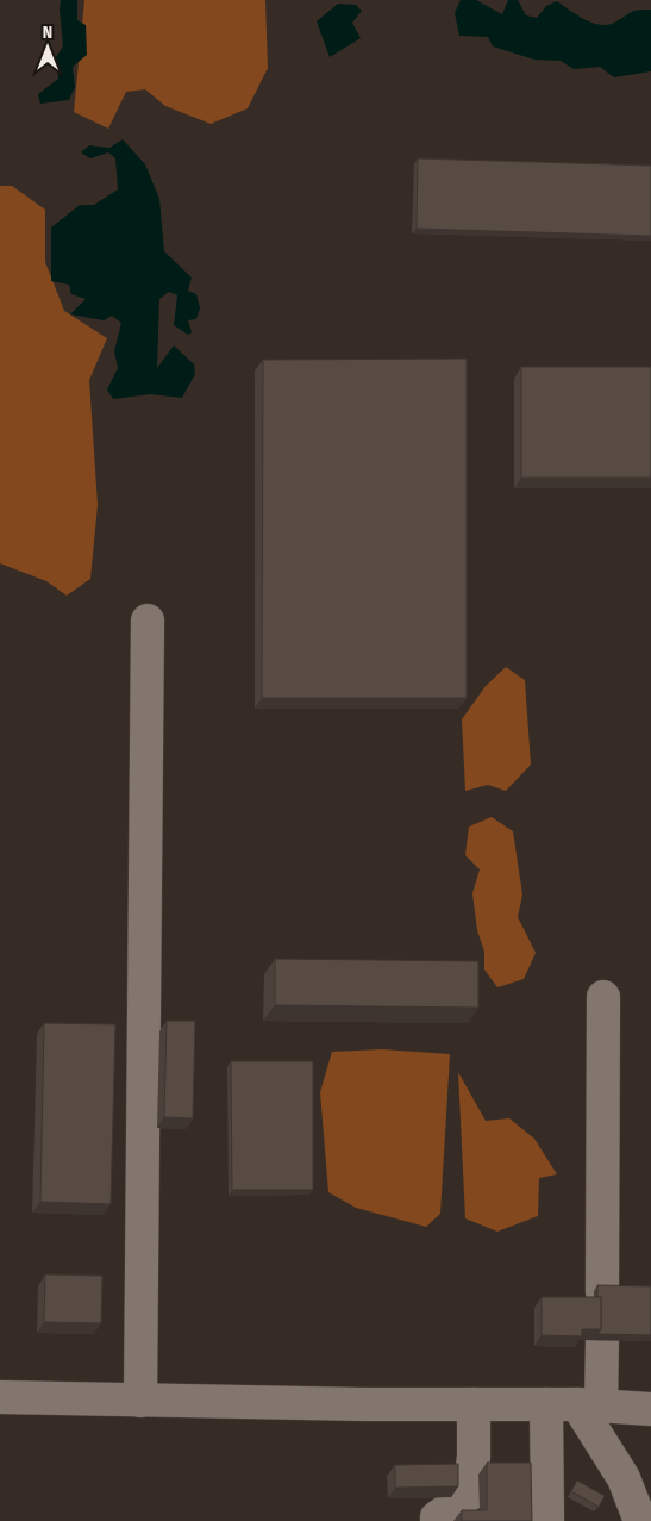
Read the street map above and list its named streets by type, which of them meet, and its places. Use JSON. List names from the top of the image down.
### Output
{
  "north": "top"
}
